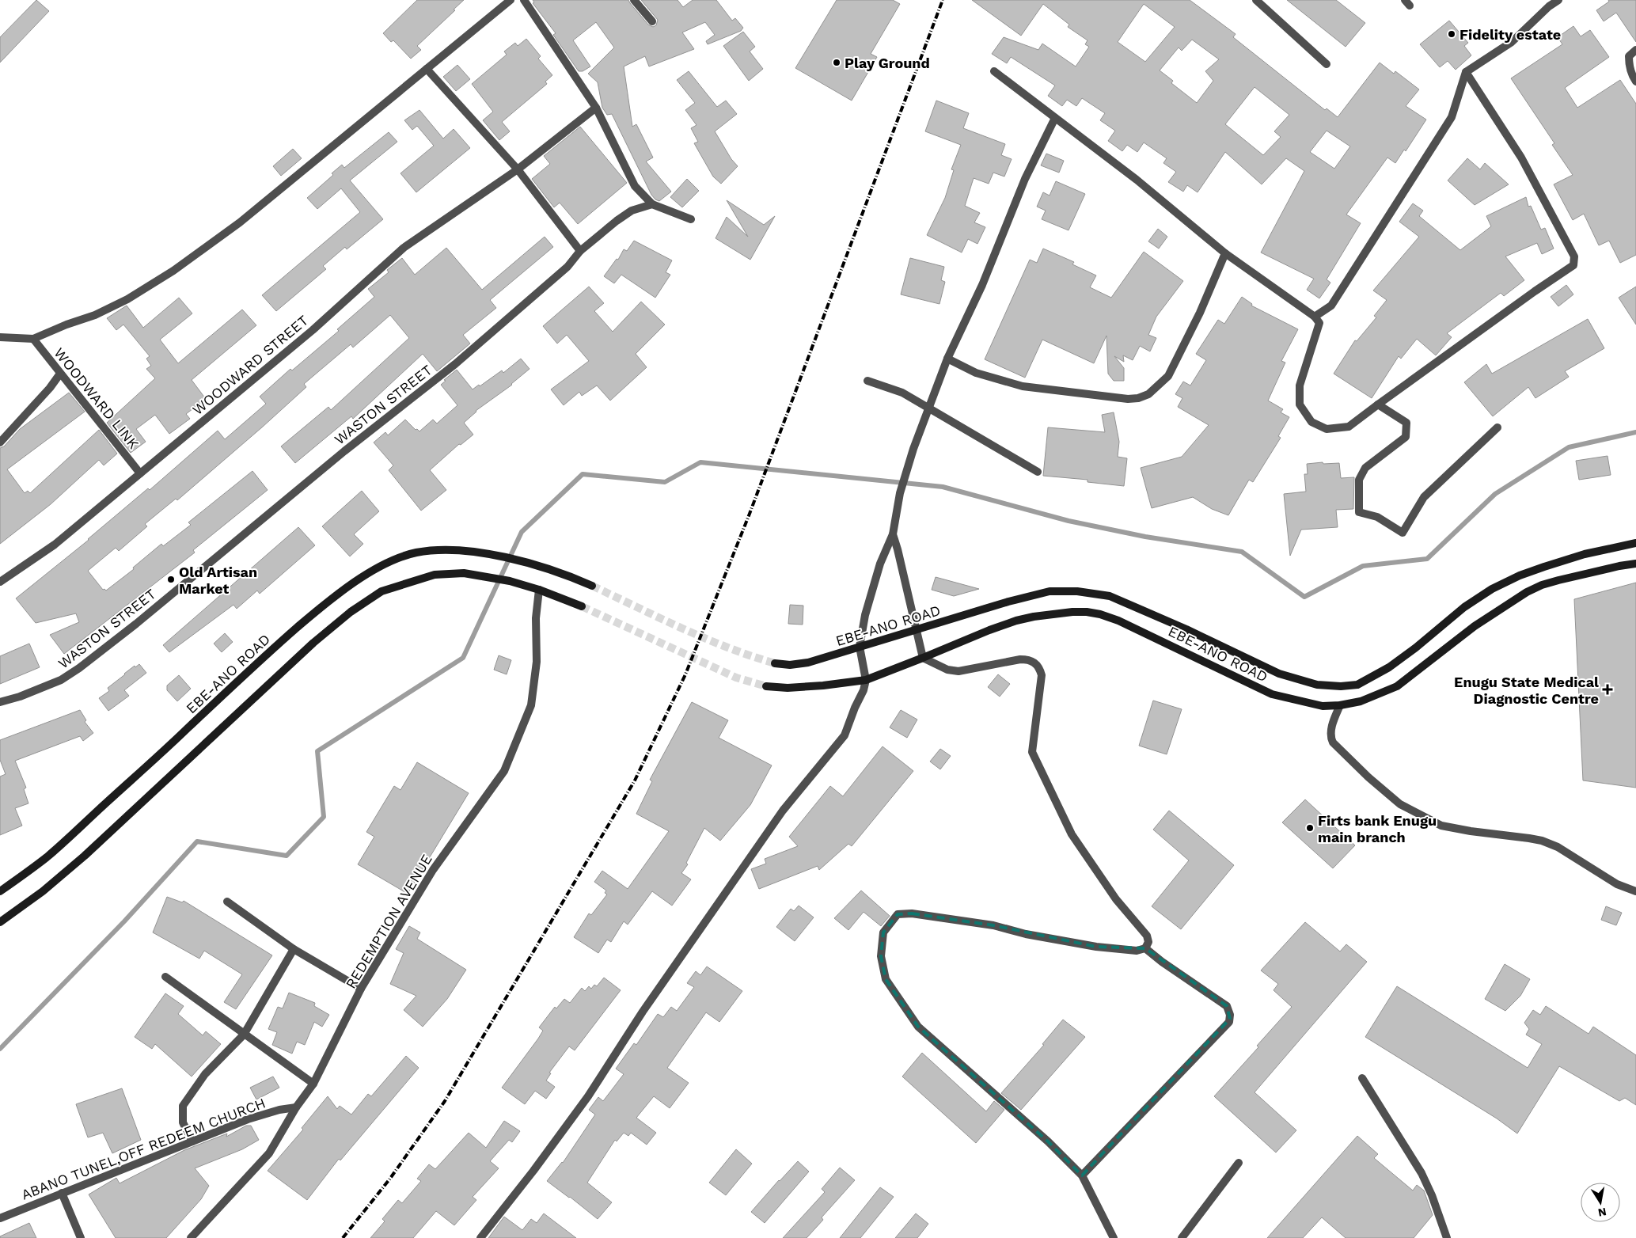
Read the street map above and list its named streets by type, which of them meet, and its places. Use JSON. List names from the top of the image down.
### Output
{
  "streets": {
    "main road": ["EBE-ANO ROAD"],
    "street": [
      "WOODWARD STREET",
      "WOODWARD LINK",
      "WASTON STREET",
      "REDEMPTION AVENUE",
      "ABANO TUNEL,OFF REDEEM CHURCH"
    ]
  },
  "crossings": [
    ["WOODWARD STREET", "WOODWARD LINK"],
    ["REDEMPTION AVENUE", "ABANO TUNEL,OFF REDEEM CHURCH"]
  ],
  "places": {
    "other": [
      "Fidelity estate",
      "Play Ground",
      "Old Artisan Market",
      "Firts bank Enugu main branch"
    ],
    "health": ["Enugu State Medical Diagnostic Centre"]
  },
  "north": "bottom"
}
